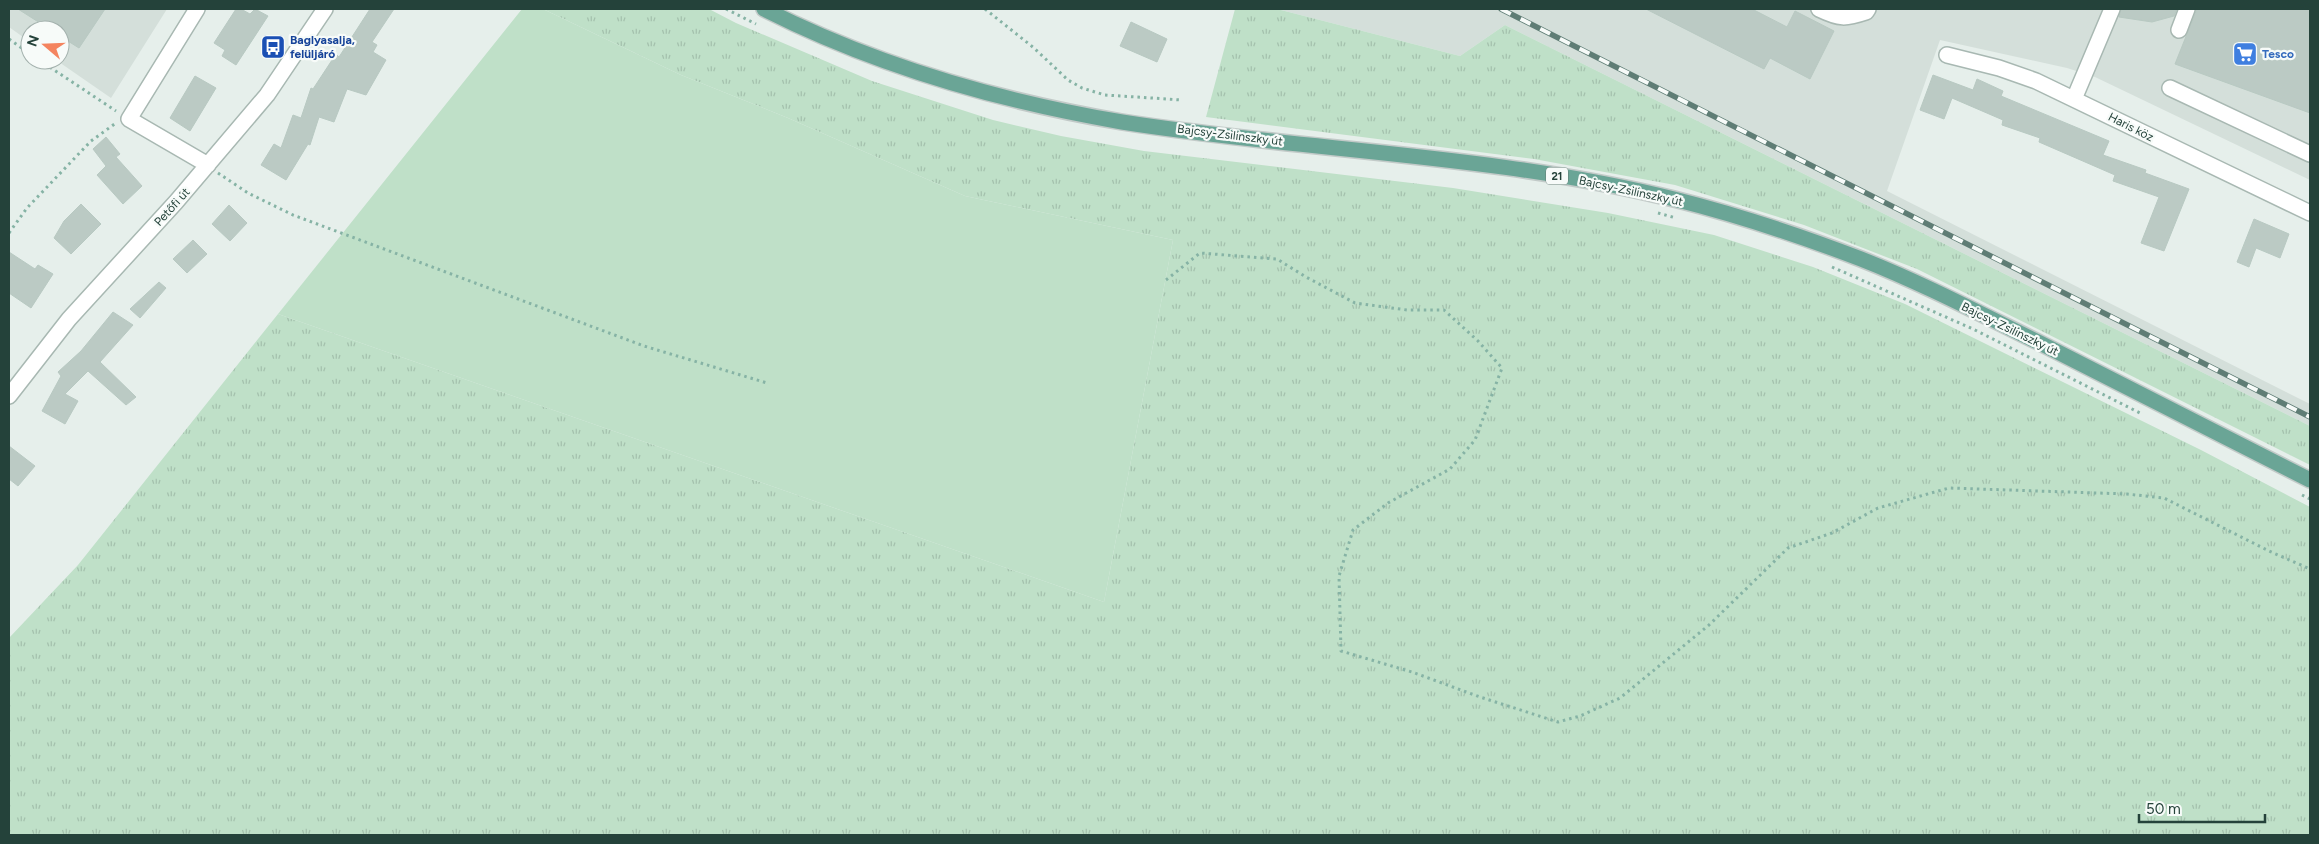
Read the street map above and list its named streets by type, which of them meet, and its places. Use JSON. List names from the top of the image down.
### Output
{
  "streets": {
    "main road": ["Bajcsy-Zsilinszky út", "21"],
    "street": ["Haris köz", "Petőfi út"]
  },
  "places": {
    "bus stop": ["Baglyasalja, felüljáró"],
    "supermarket": ["Tesco"]
  },
  "scale_bar": "50 m",
  "north": "left"
}
